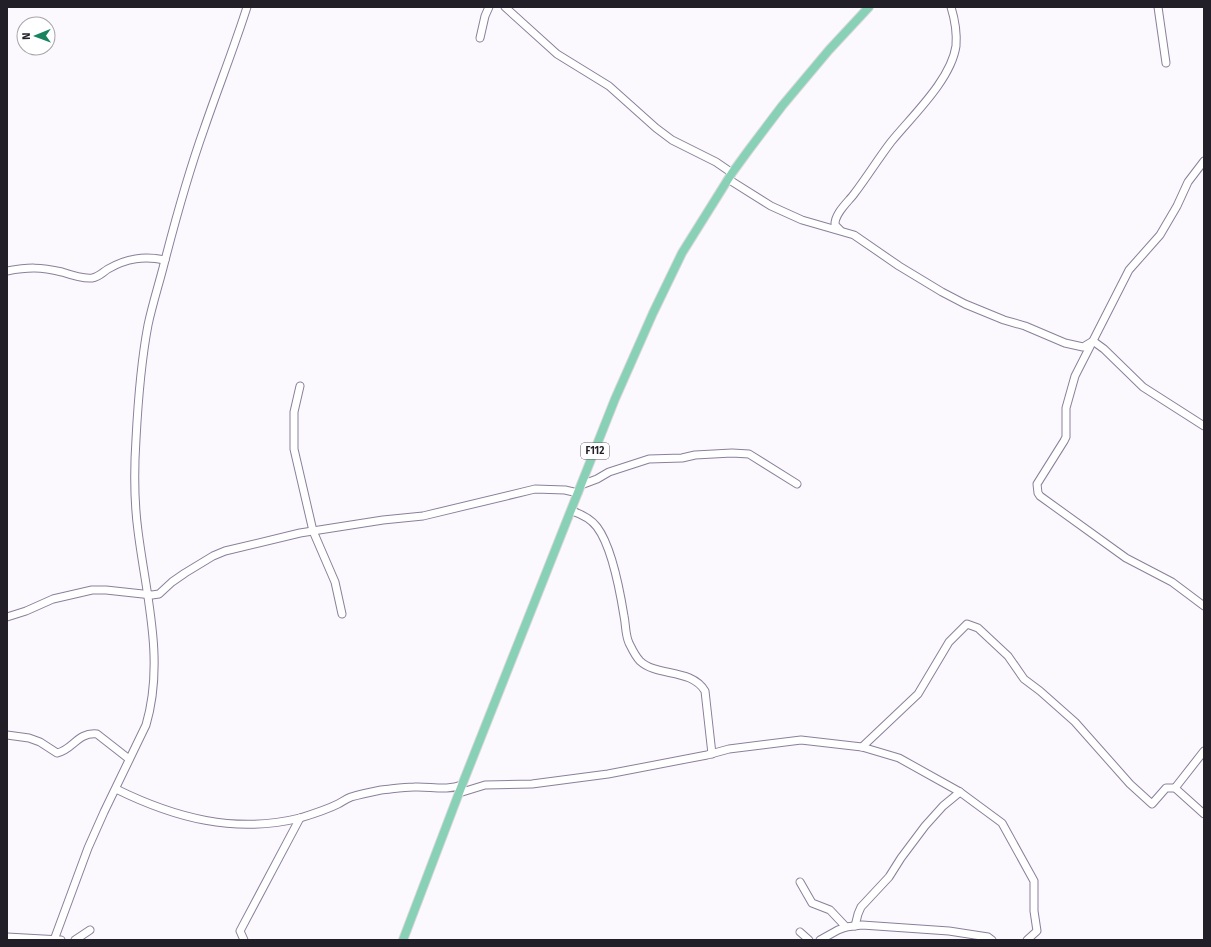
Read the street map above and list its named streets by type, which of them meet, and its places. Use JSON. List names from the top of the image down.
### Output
{
  "streets": {
    "main road": ["F112"]
  },
  "north": "left"
}
